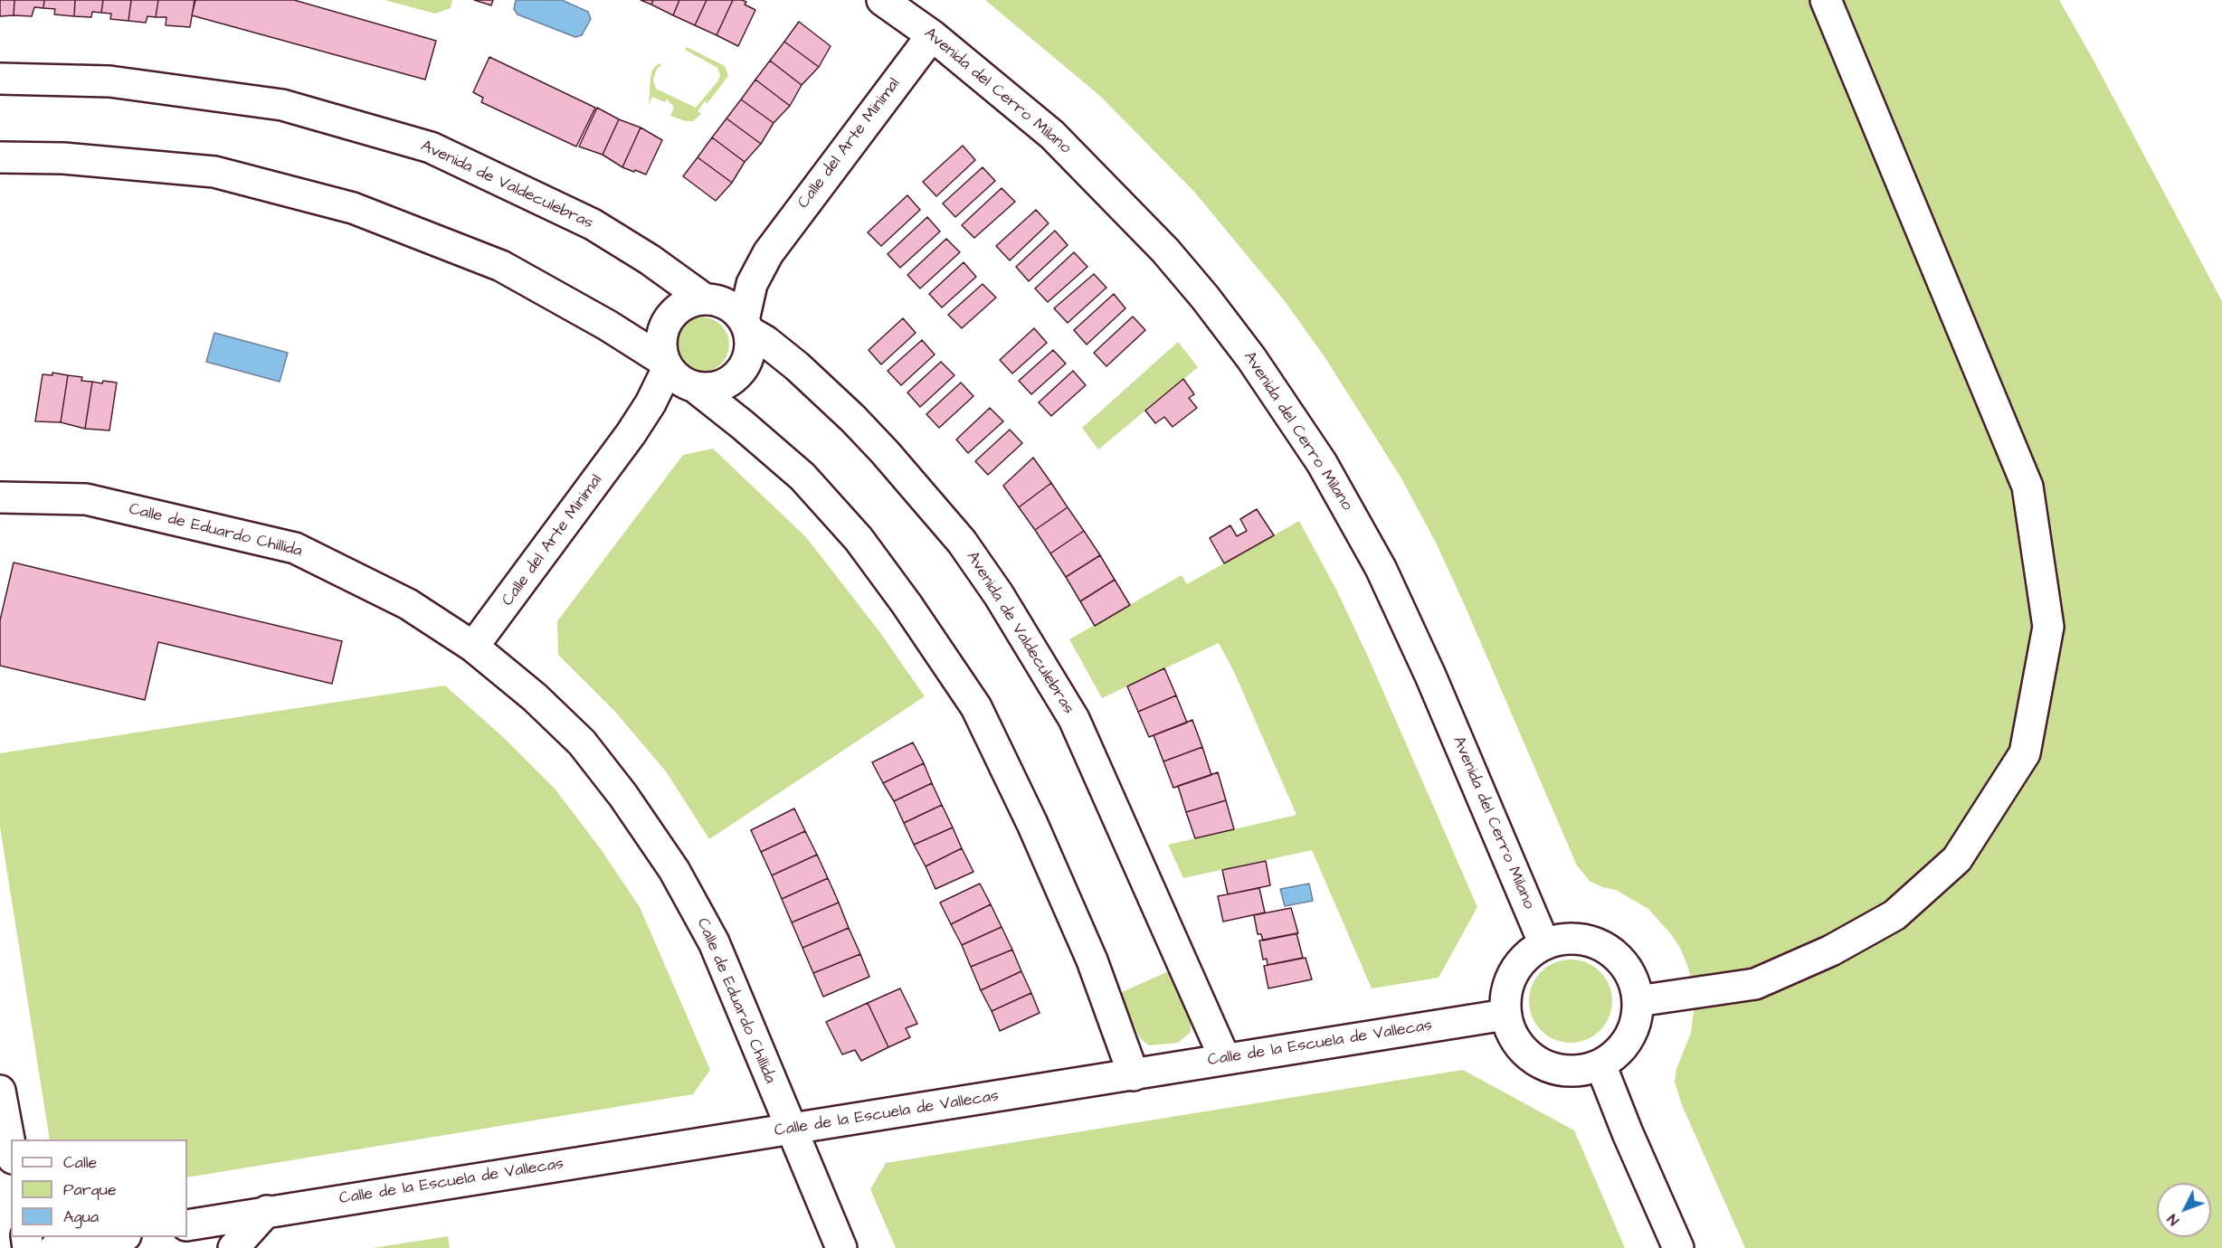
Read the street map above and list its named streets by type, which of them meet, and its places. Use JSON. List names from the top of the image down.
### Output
{
  "streets": {
    "street": [
      "Avenida del Cerro Milano",
      "Calle del Arte Minimal",
      "Avenida de Valdeculebras",
      "Calle de Eduardo Chillida",
      "Calle de la Escuela de Vallecas"
    ]
  },
  "crossings": [
    ["Avenida del Cerro Milano", "Calle del Arte Minimal"],
    ["Avenida del Cerro Milano", "Calle de la Escuela de Vallecas"],
    ["Calle del Arte Minimal", "Avenida de Valdeculebras"],
    ["Calle del Arte Minimal", "Calle de Eduardo Chillida"],
    ["Avenida de Valdeculebras", "Calle de la Escuela de Vallecas"],
    ["Calle de Eduardo Chillida", "Calle de la Escuela de Vallecas"]
  ],
  "legend": ["Calle", "Parque", "Agua"],
  "north": "bottom left"
}
